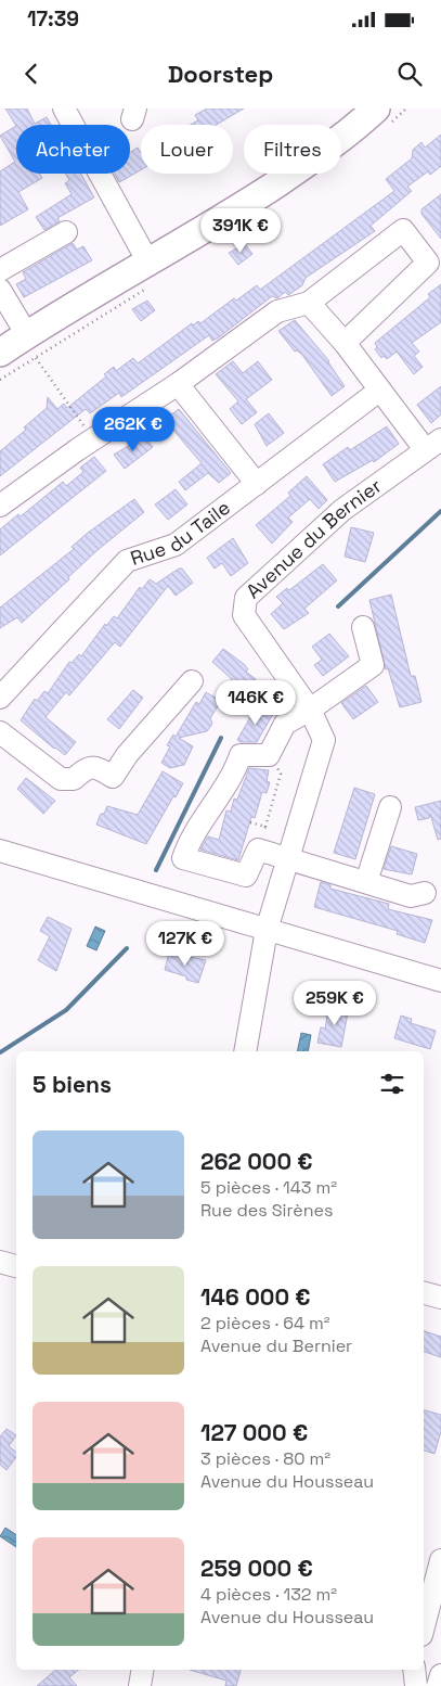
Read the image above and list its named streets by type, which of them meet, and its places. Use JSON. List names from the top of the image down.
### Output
{
  "streets": {
    "street": ["Rue du Taile", "Avenue du Bernier"]
  },
  "page": {
    "status": "17:39",
    "header": "Doorstep",
    "chip": ["Acheter", "Louer", "Filtres"],
    "price": [
      "391K €",
      "262K €",
      "146K €",
      "127K €",
      "259K €"
    ],
    "heading": "5 biens",
    "list": [
      {
        "name": "262 000 €",
        "note": "5 pièces · 143 m² · Rue des Sirènes"
      },
      {
        "name": "146 000 €",
        "note": "2 pièces · 64 m² · Avenue du Bernier"
      },
      {
        "name": "127 000 €",
        "note": "3 pièces · 80 m² · Avenue du Housseau"
      },
      {
        "name": "259 000 €",
        "note": "4 pièces · 132 m² · Avenue du Housseau"
      }
    ]
  }
}
